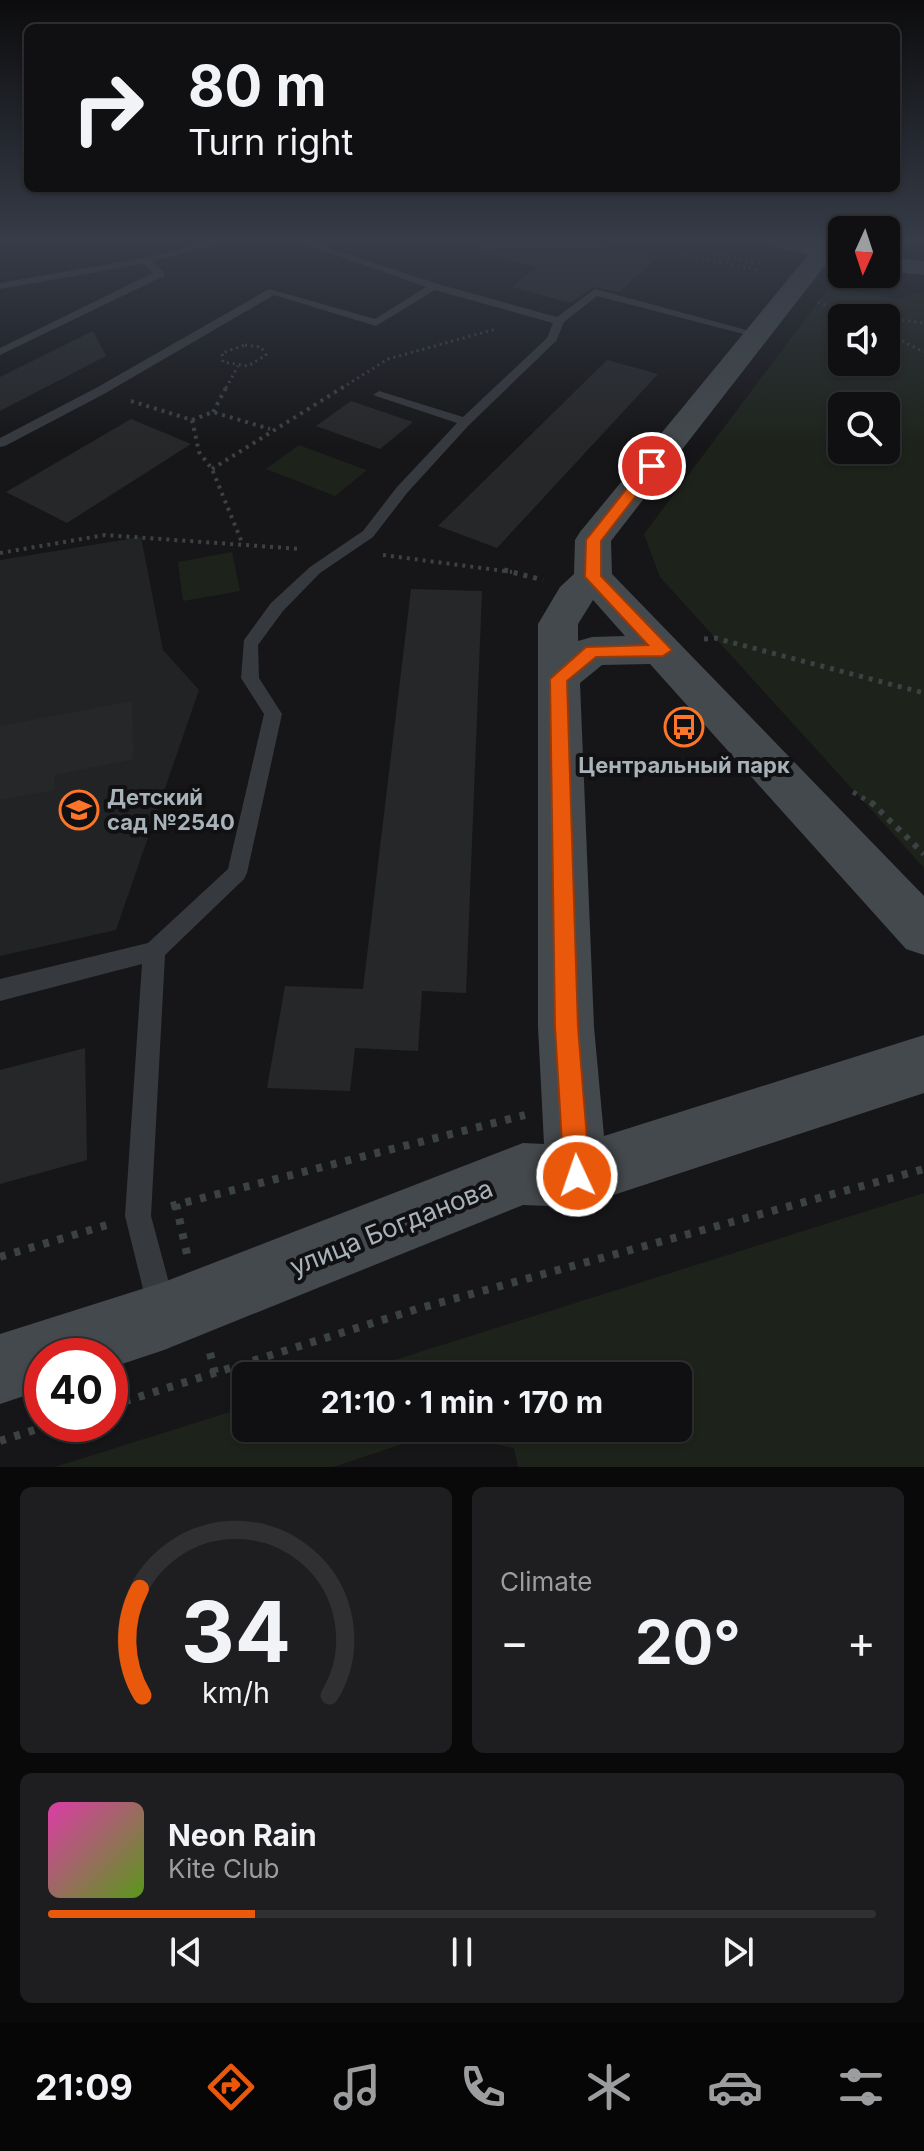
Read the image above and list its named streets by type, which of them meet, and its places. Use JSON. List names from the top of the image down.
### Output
{
  "streets": {
    "street": ["улица Богданова"]
  },
  "places": {
    "bus stop": ["Центральный парк"],
    "school or university": ["Детский сад №2540"]
  },
  "north": "bottom",
  "page": {
    "turn": ["80 m", "Turn right"],
    "limit": "40",
    "trip": "21:10 · 1 min · 170 m",
    "tile": "Climate",
    "heat": ["−", "20°", "+"],
    "song": ["Neon Rain", "Kite Club"],
    "tabs": "21:09",
    "gauge": ["34", "km/h"]
  }
}
